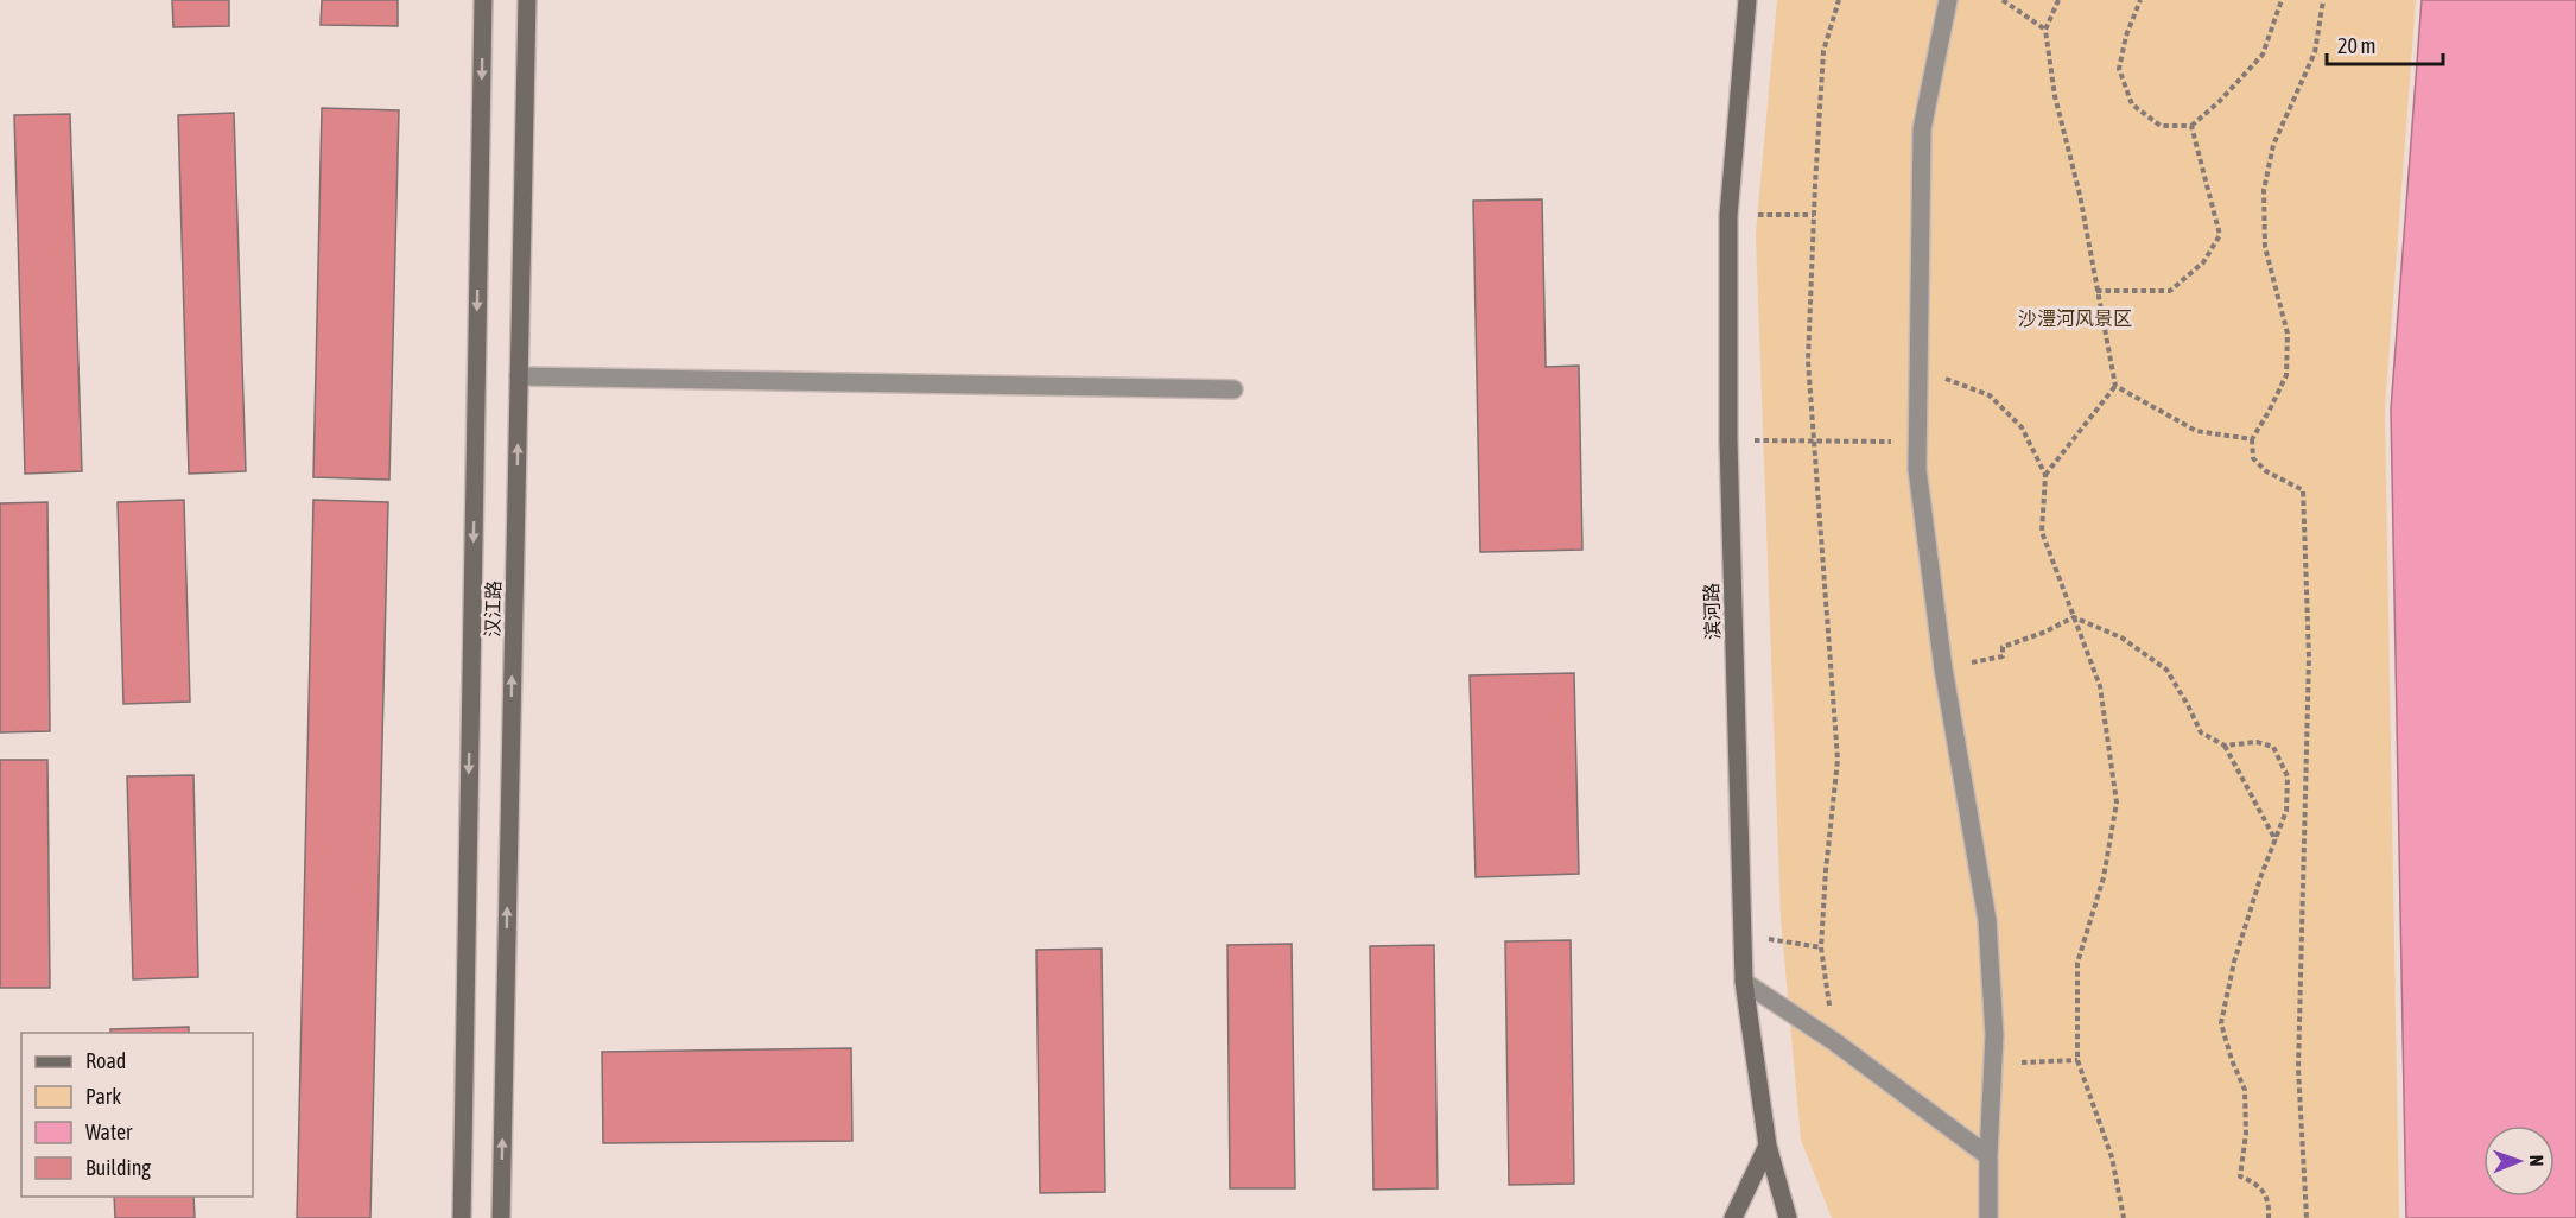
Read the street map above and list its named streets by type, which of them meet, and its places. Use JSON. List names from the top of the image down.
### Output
{
  "streets": {
    "street": ["汉江路", "滨河路"]
  },
  "parks": ["沙澧河风景区"],
  "legend": [
    "Road",
    "Park",
    "Water",
    "Building"
  ],
  "scale_bar": "20 m",
  "north": "right"
}
